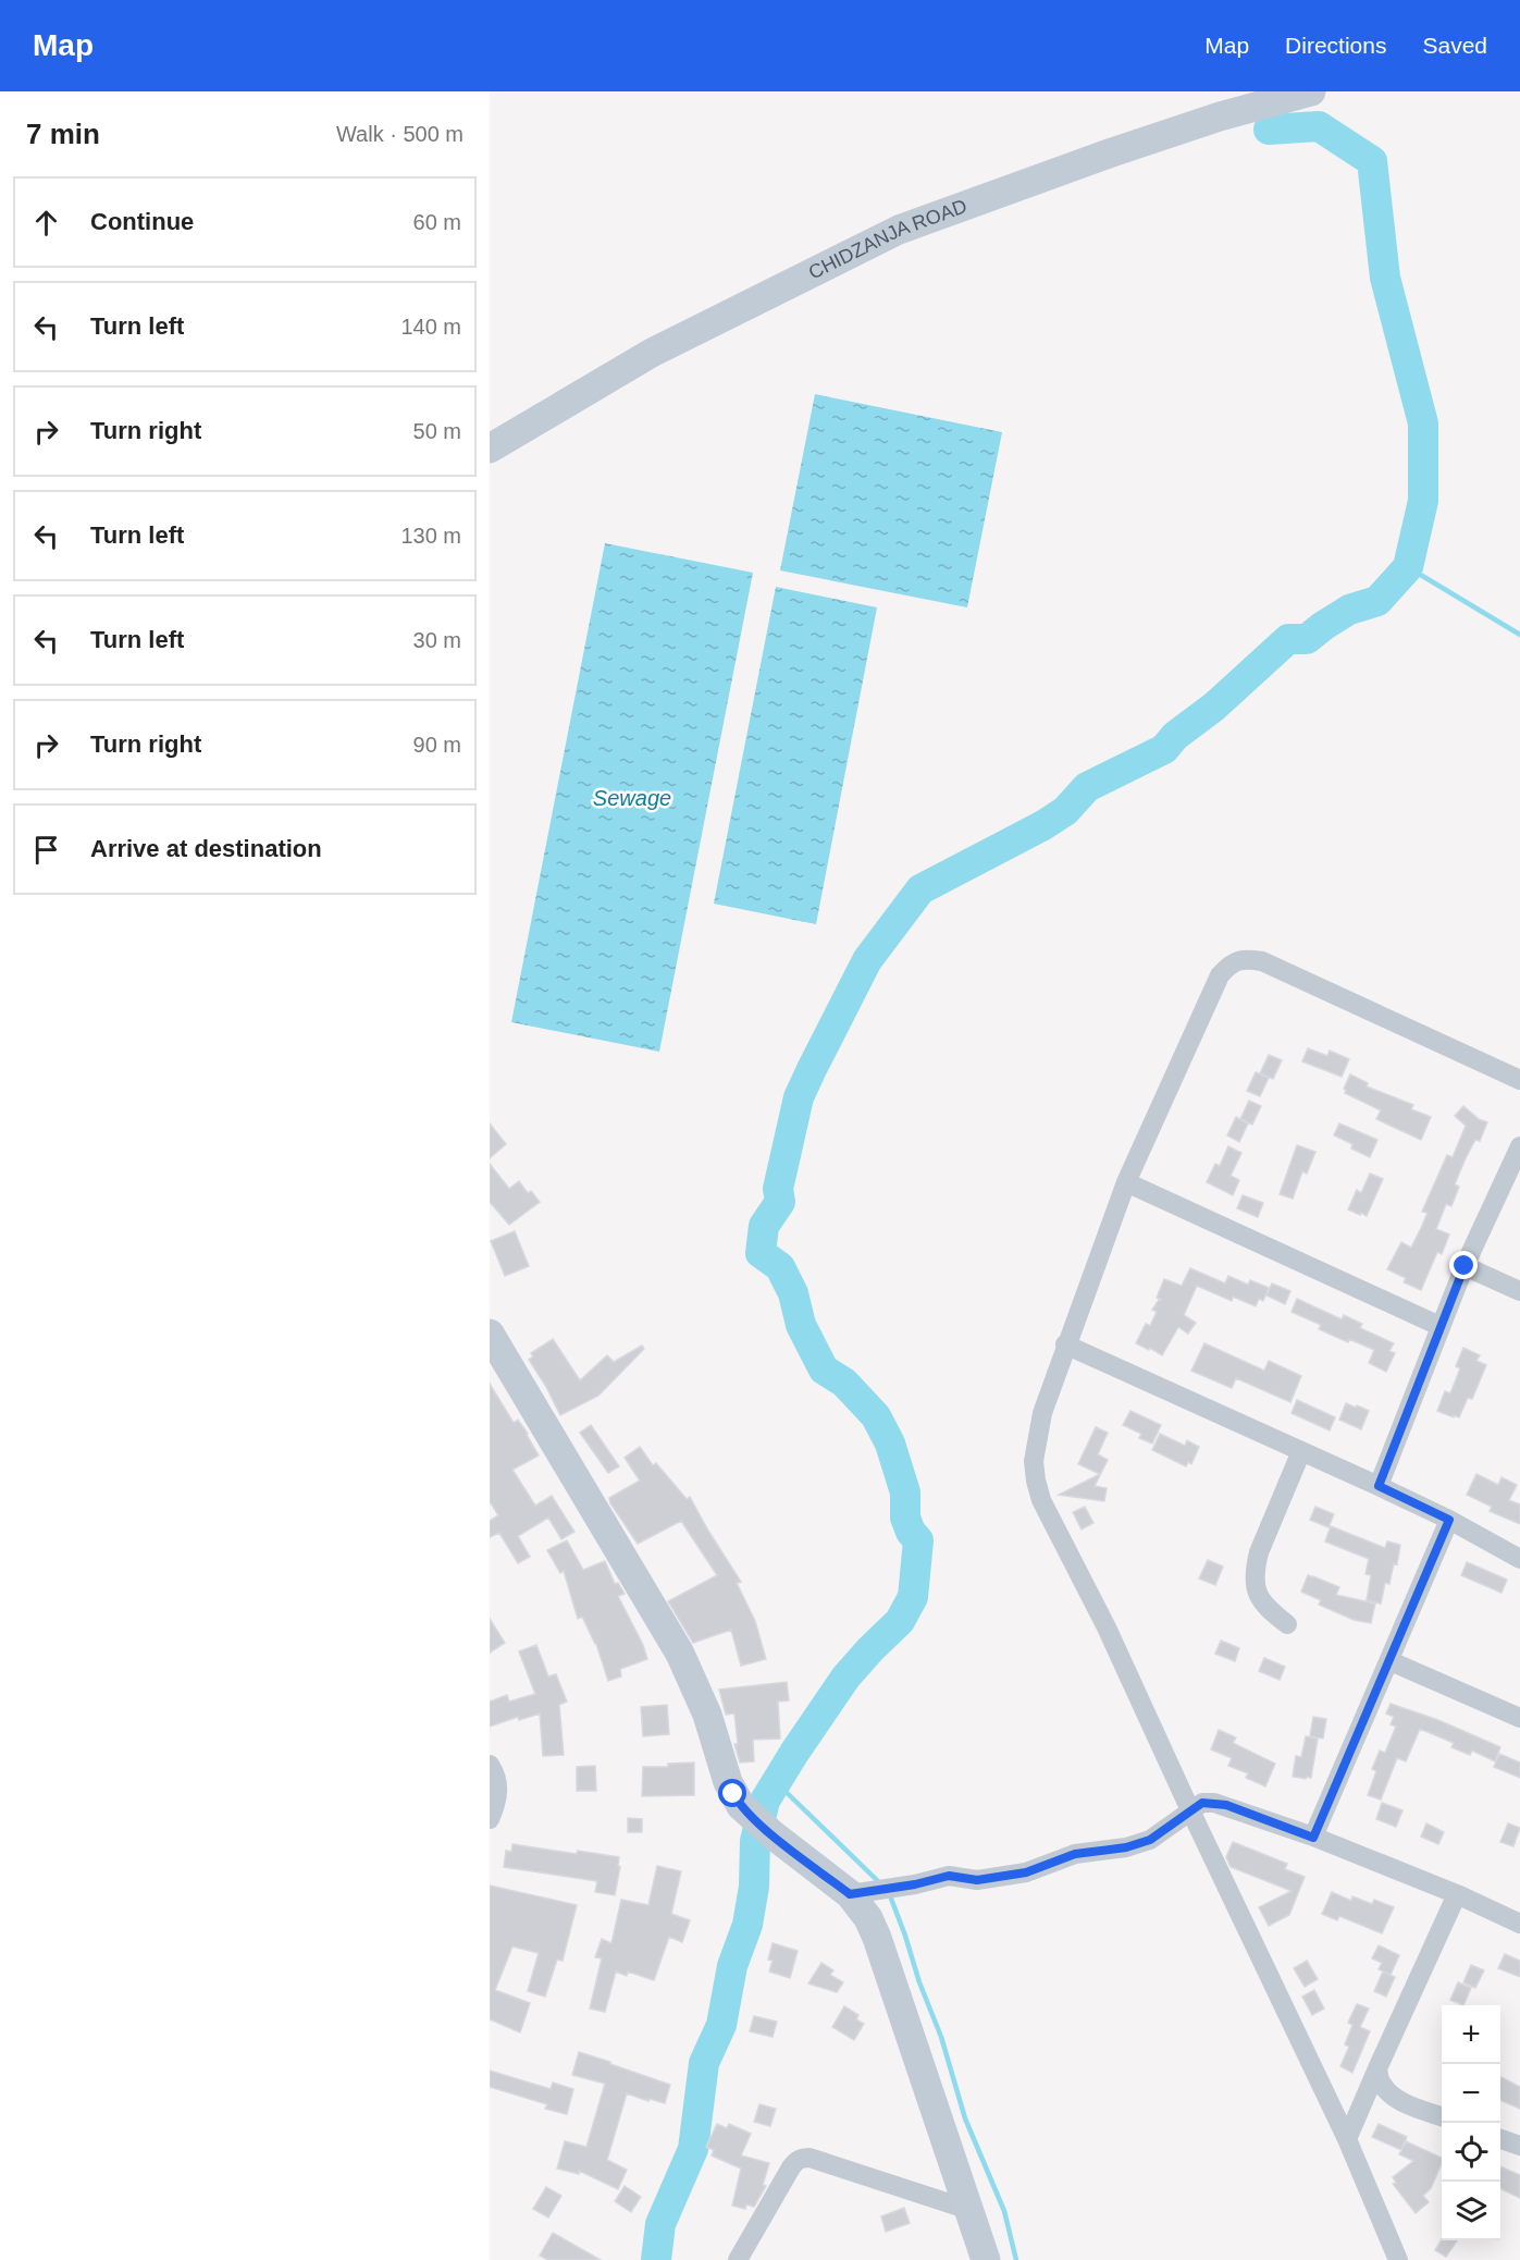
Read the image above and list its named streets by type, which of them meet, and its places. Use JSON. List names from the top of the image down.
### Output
{
  "streets": {
    "street": ["CHIDZANJA ROAD"]
  },
  "water": ["Sewage"],
  "page": {
    "header": "Map",
    "nav": ["Map", "Directions", "Saved"],
    "heading": ["7 min", "Walk · 500 m"],
    "list": [
      ["Continue", "60 m"],
      ["Turn left", "140 m"],
      ["Turn right", "50 m"],
      ["Turn left", "130 m"],
      ["Turn left", "30 m"],
      ["Turn right", "90 m"],
      "Arrive at destination"
    ],
    "map_buttons": ["+", "−"]
  }
}
